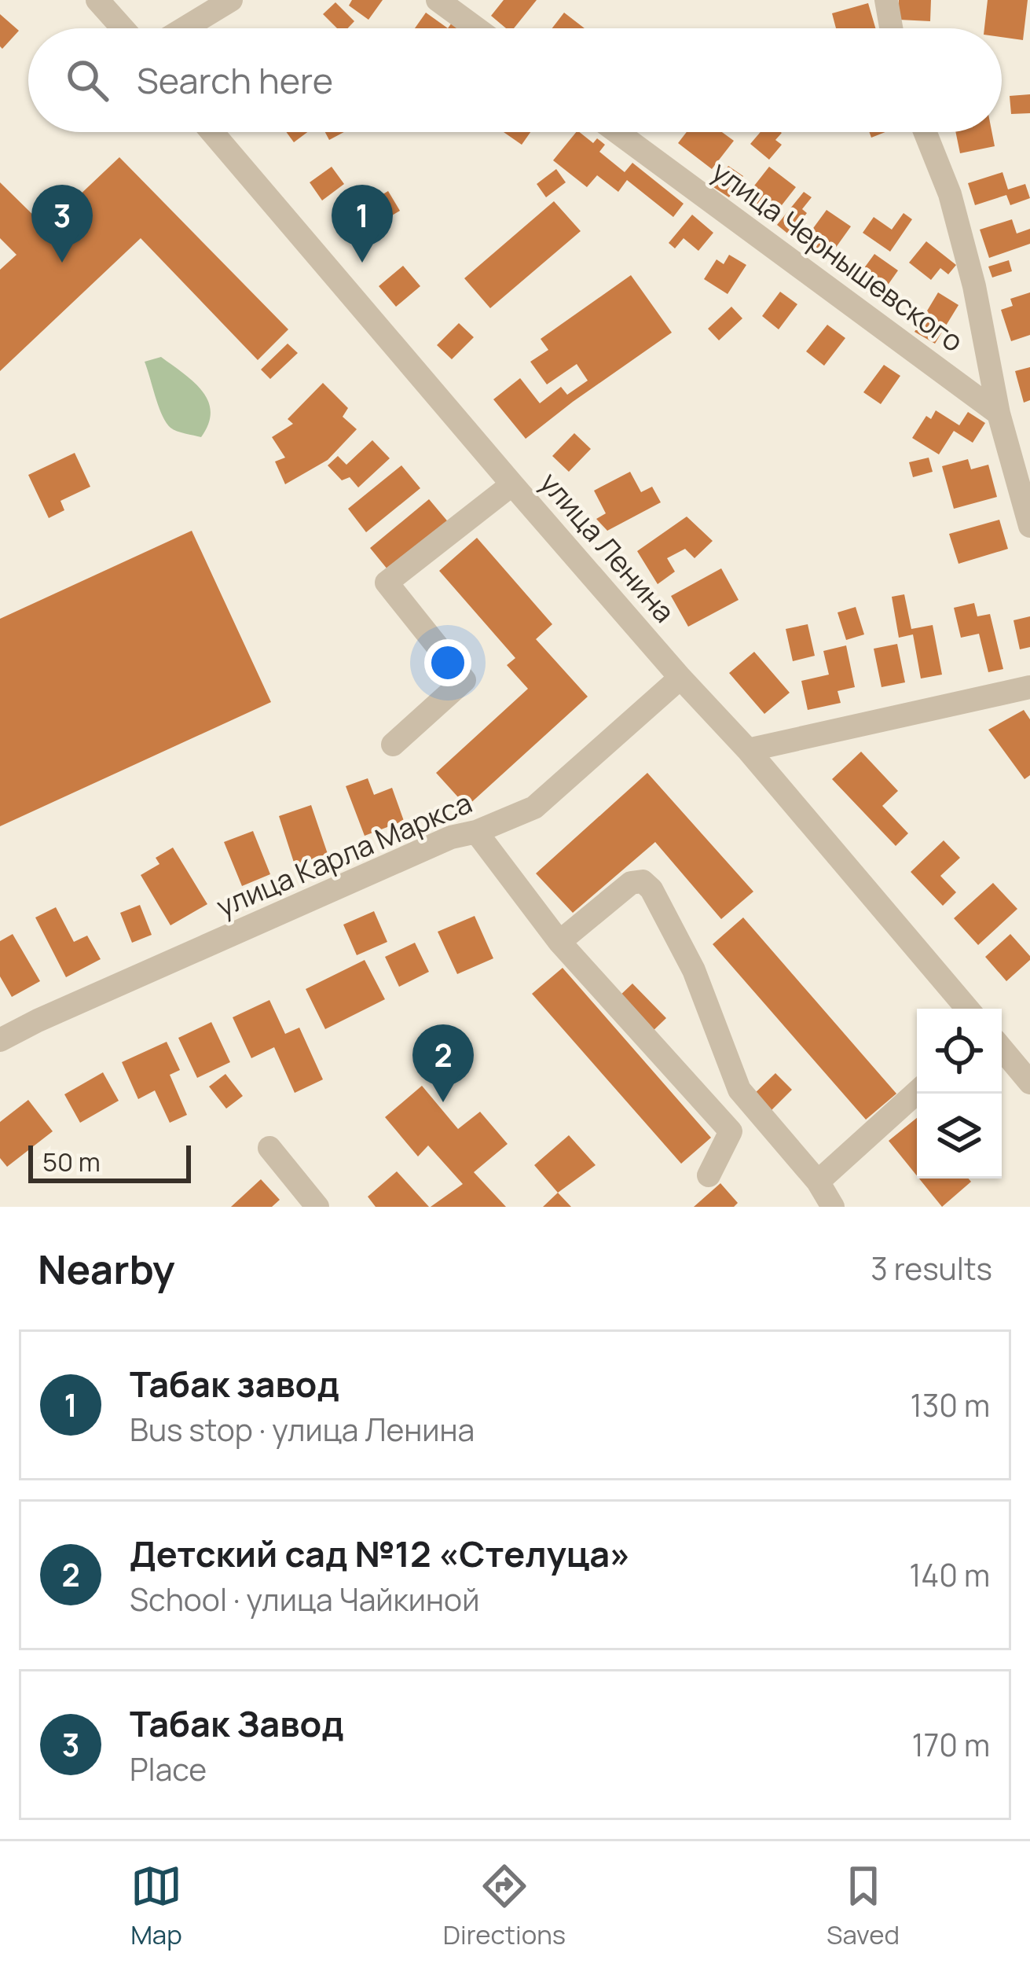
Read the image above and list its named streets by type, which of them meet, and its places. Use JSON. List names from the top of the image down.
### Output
{
  "streets": {
    "street": ["улица Чернышевского", "улица Ленина", "улица Карла Маркса"]
  },
  "crossings": [
    ["улица Ленина", "улица Карла Маркса"]
  ],
  "scale_bar": "50 m",
  "page": {
    "search": "Search here",
    "pins": ["1", "3", "2"],
    "scale": "50 m",
    "heading": ["Nearby", "3 results"],
    "list": [
      {
        "mark": "1",
        "name": "Табак завод",
        "note": "Bus stop · улица Ленина",
        "value": "130 m"
      },
      {
        "mark": "2",
        "name": "Детский сад №12 «Стелуца»",
        "note": "School · улица Чайкиной",
        "value": "140 m"
      },
      {
        "mark": "3",
        "name": "Табак Завод",
        "note": "Place",
        "value": "170 m"
      }
    ],
    "nav": ["Map", "Directions", "Saved"]
  }
}
